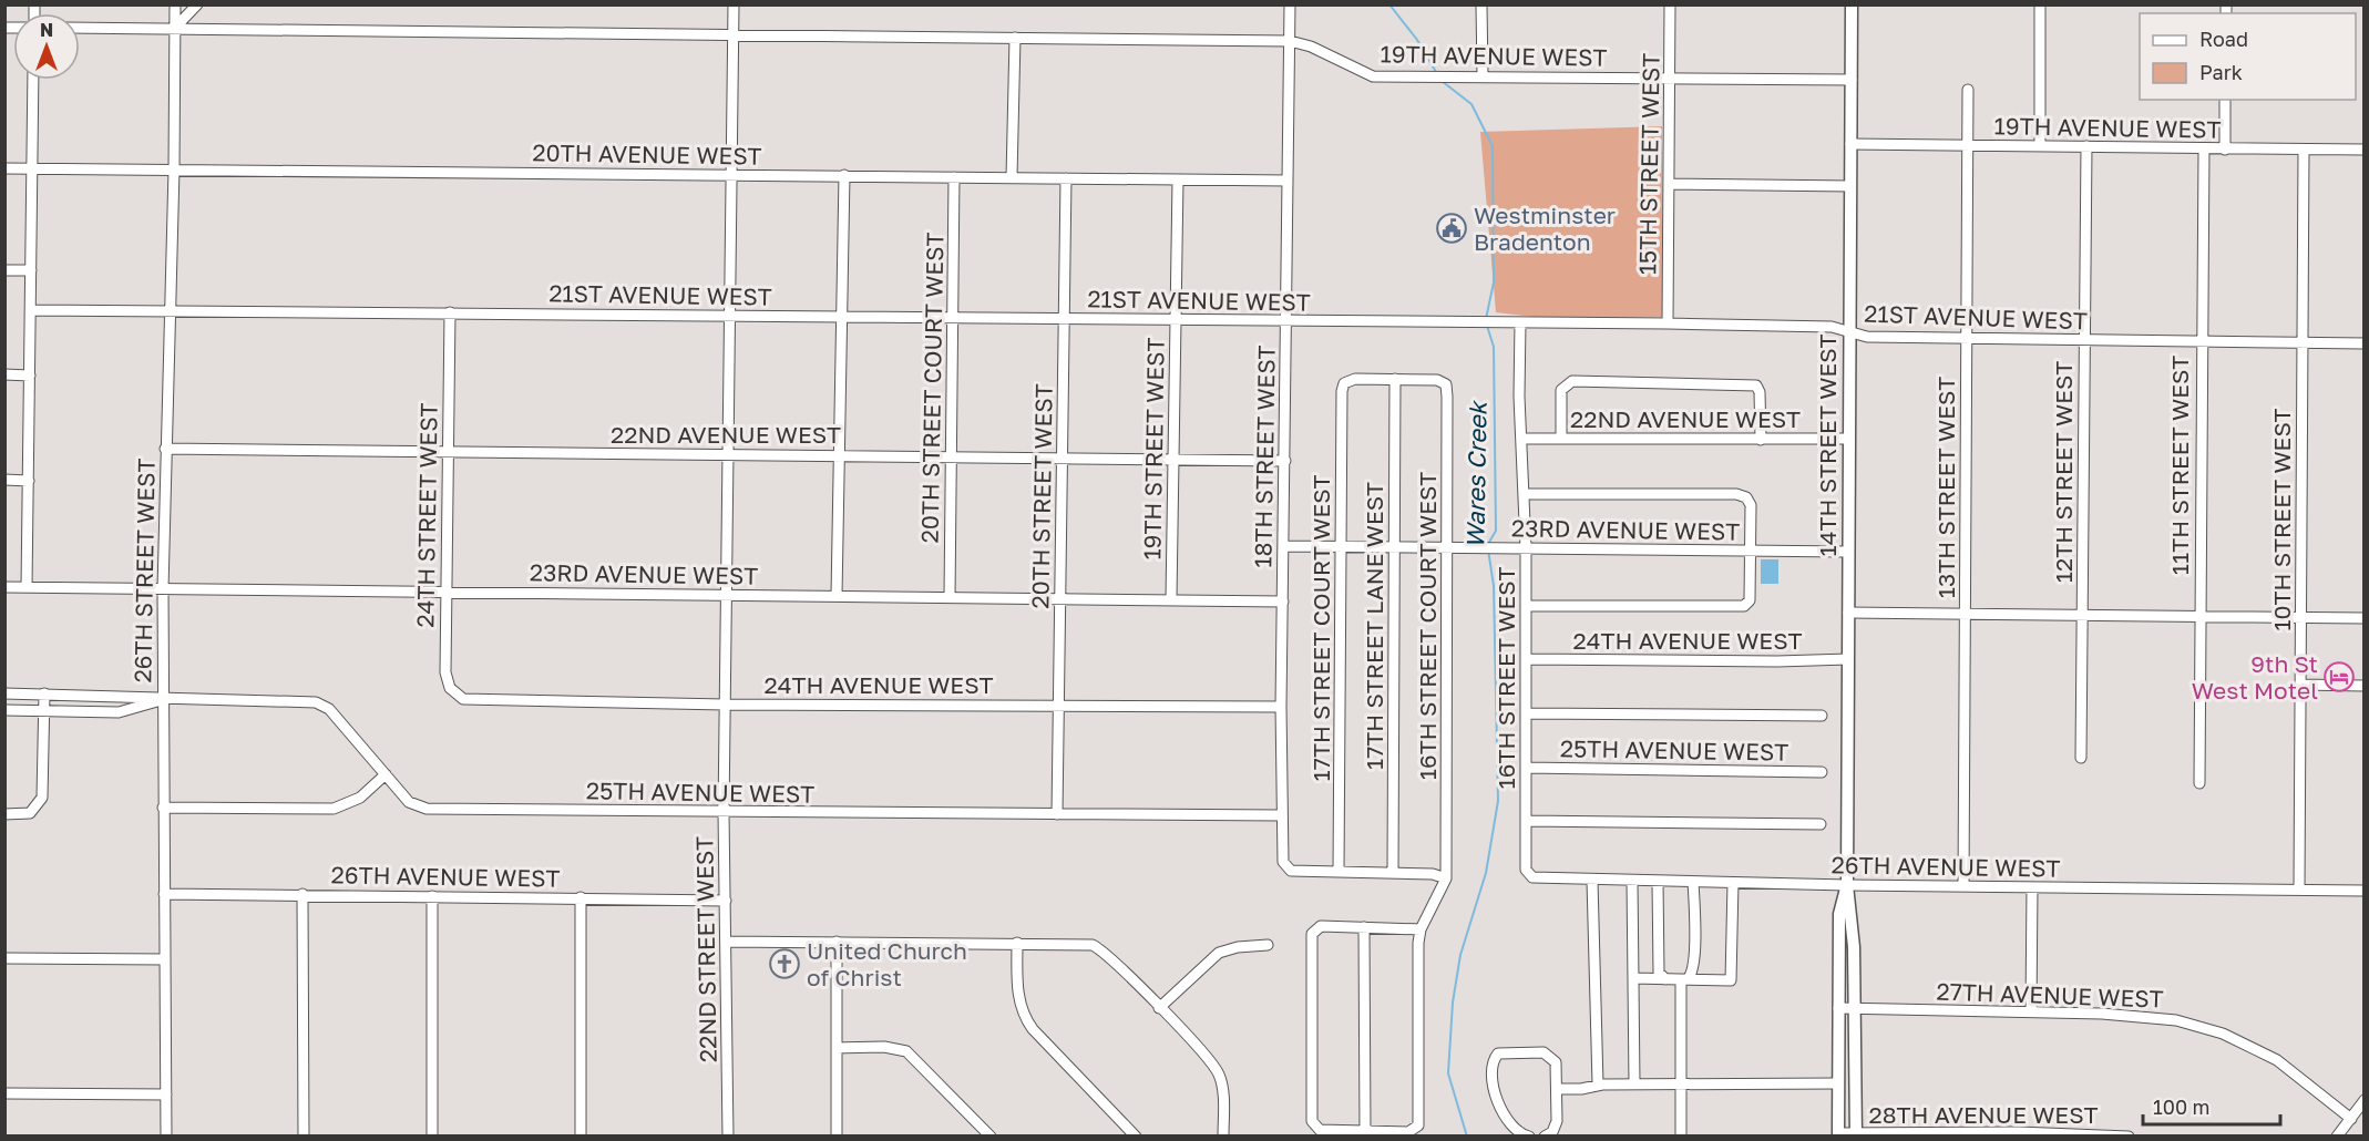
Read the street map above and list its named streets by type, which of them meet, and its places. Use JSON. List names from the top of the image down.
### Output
{
  "streets": {
    "main road": ["14TH STREET WEST"],
    "street": [
      "19TH AVENUE WEST",
      "20TH AVENUE WEST",
      "15TH STREET WEST",
      "21ST AVENUE WEST",
      "20TH STREET COURT WEST",
      "22ND AVENUE WEST",
      "19TH STREET WEST",
      "18TH STREET WEST",
      "11TH STREET WEST",
      "12TH STREET WEST",
      "13TH STREET WEST",
      "20TH STREET WEST",
      "24TH STREET WEST",
      "10TH STREET WEST",
      "23RD AVENUE WEST",
      "26TH STREET WEST",
      "17TH STREET LANE WEST",
      "16TH STREET COURT WEST",
      "17TH STREET COURT WEST",
      "24TH AVENUE WEST",
      "16TH STREET WEST",
      "25TH AVENUE WEST",
      "26TH AVENUE WEST",
      "22ND STREET WEST",
      "27TH AVENUE WEST",
      "28TH AVENUE WEST"
    ]
  },
  "crossings": [
    ["19TH AVENUE WEST", "15TH STREET WEST"],
    ["19TH AVENUE WEST", "14TH STREET WEST"],
    ["19TH AVENUE WEST", "18TH STREET WEST"],
    ["19TH AVENUE WEST", "11TH STREET WEST"],
    ["19TH AVENUE WEST", "12TH STREET WEST"],
    ["19TH AVENUE WEST", "13TH STREET WEST"],
    ["19TH AVENUE WEST", "10TH STREET WEST"],
    ["19TH AVENUE WEST", "26TH STREET WEST"],
    ["19TH AVENUE WEST", "22ND STREET WEST"],
    ["20TH AVENUE WEST", "20TH STREET COURT WEST"],
    ["20TH AVENUE WEST", "19TH STREET WEST"],
    ["20TH AVENUE WEST", "18TH STREET WEST"],
    ["20TH AVENUE WEST", "20TH STREET WEST"],
    ["20TH AVENUE WEST", "26TH STREET WEST"],
    ["20TH AVENUE WEST", "22ND STREET WEST"],
    ["15TH STREET WEST", "21ST AVENUE WEST"],
    ["21ST AVENUE WEST", "20TH STREET COURT WEST"],
    ["21ST AVENUE WEST", "14TH STREET WEST"],
    ["21ST AVENUE WEST", "19TH STREET WEST"],
    ["21ST AVENUE WEST", "18TH STREET WEST"],
    ["21ST AVENUE WEST", "11TH STREET WEST"],
    ["21ST AVENUE WEST", "12TH STREET WEST"],
    ["21ST AVENUE WEST", "13TH STREET WEST"],
    ["21ST AVENUE WEST", "20TH STREET WEST"],
    ["21ST AVENUE WEST", "24TH STREET WEST"],
    ["21ST AVENUE WEST", "10TH STREET WEST"],
    ["21ST AVENUE WEST", "26TH STREET WEST"],
    ["21ST AVENUE WEST", "16TH STREET WEST"],
    ["21ST AVENUE WEST", "22ND STREET WEST"],
    ["20TH STREET COURT WEST", "22ND AVENUE WEST"],
    ["20TH STREET COURT WEST", "23RD AVENUE WEST"],
    ["22ND AVENUE WEST", "14TH STREET WEST"],
    ["22ND AVENUE WEST", "19TH STREET WEST"],
    ["22ND AVENUE WEST", "18TH STREET WEST"],
    ["22ND AVENUE WEST", "20TH STREET WEST"],
    ["22ND AVENUE WEST", "24TH STREET WEST"],
    ["22ND AVENUE WEST", "26TH STREET WEST"],
    ["22ND AVENUE WEST", "16TH STREET WEST"],
    ["22ND AVENUE WEST", "22ND STREET WEST"],
    ["14TH STREET WEST", "23RD AVENUE WEST"],
    ["14TH STREET WEST", "24TH AVENUE WEST"],
    ["14TH STREET WEST", "26TH AVENUE WEST"],
    ["14TH STREET WEST", "27TH AVENUE WEST"],
    ["14TH STREET WEST", "28TH AVENUE WEST"],
    ["19TH STREET WEST", "23RD AVENUE WEST"],
    ["18TH STREET WEST", "23RD AVENUE WEST"],
    ["18TH STREET WEST", "17TH STREET COURT WEST"],
    ["18TH STREET WEST", "24TH AVENUE WEST"],
    ["18TH STREET WEST", "25TH AVENUE WEST"],
    ["13TH STREET WEST", "26TH AVENUE WEST"],
    ["20TH STREET WEST", "23RD AVENUE WEST"],
    ["20TH STREET WEST", "24TH AVENUE WEST"],
    ["20TH STREET WEST", "25TH AVENUE WEST"],
    ["24TH STREET WEST", "23RD AVENUE WEST"],
    ["24TH STREET WEST", "24TH AVENUE WEST"],
    ["10TH STREET WEST", "26TH AVENUE WEST"],
    ["23RD AVENUE WEST", "26TH STREET WEST"],
    ["23RD AVENUE WEST", "17TH STREET LANE WEST"],
    ["23RD AVENUE WEST", "16TH STREET COURT WEST"],
    ["23RD AVENUE WEST", "17TH STREET COURT WEST"],
    ["23RD AVENUE WEST", "16TH STREET WEST"],
    ["23RD AVENUE WEST", "22ND STREET WEST"],
    ["26TH STREET WEST", "25TH AVENUE WEST"],
    ["26TH STREET WEST", "26TH AVENUE WEST"],
    ["17TH STREET LANE WEST", "16TH STREET COURT WEST"],
    ["17TH STREET LANE WEST", "17TH STREET COURT WEST"],
    ["16TH STREET COURT WEST", "17TH STREET COURT WEST"],
    ["24TH AVENUE WEST", "16TH STREET WEST"],
    ["24TH AVENUE WEST", "22ND STREET WEST"],
    ["16TH STREET WEST", "25TH AVENUE WEST"],
    ["16TH STREET WEST", "26TH AVENUE WEST"],
    ["25TH AVENUE WEST", "22ND STREET WEST"],
    ["26TH AVENUE WEST", "22ND STREET WEST"]
  ],
  "water": ["Wares Creek"],
  "places": {
    "public building": ["Westminster Bradenton"],
    "hotel": ["9th St West Motel"],
    "church": ["United Church of Christ"]
  },
  "legend": ["Road", "Park"],
  "scale_bar": "100 m",
  "north": "top"
}
